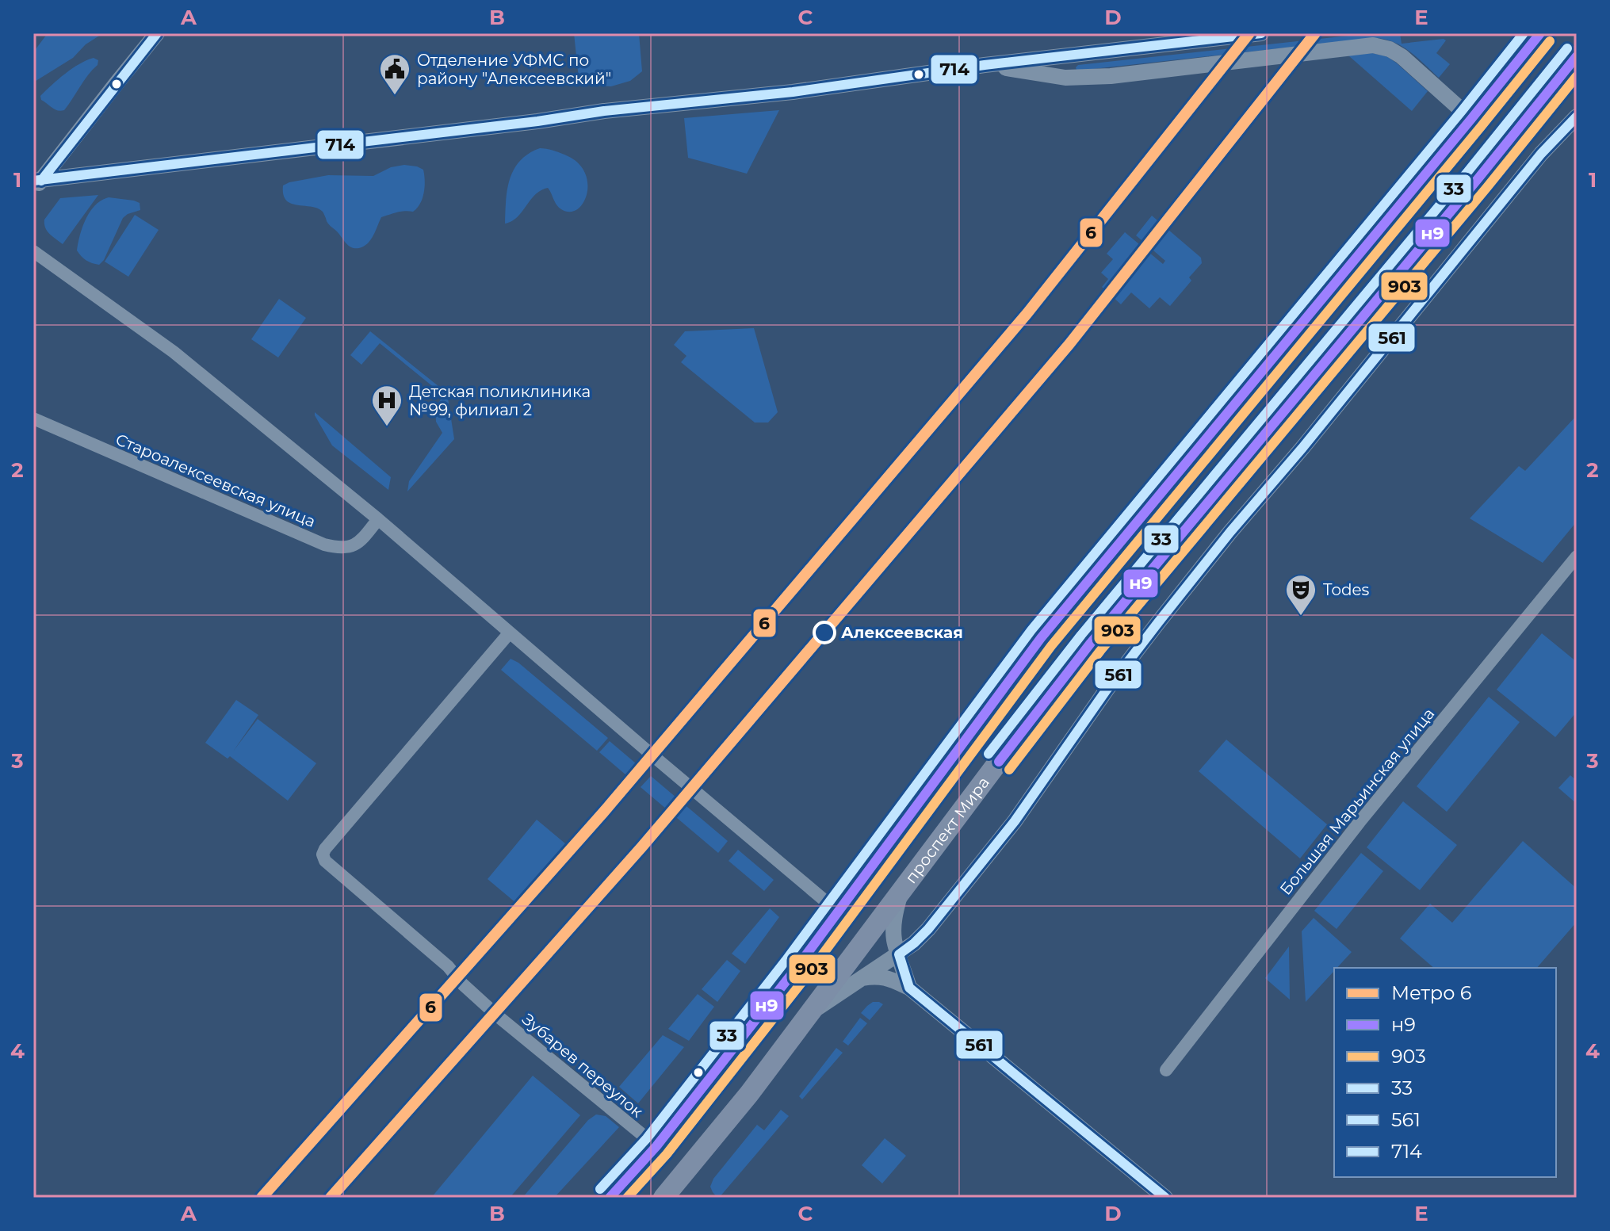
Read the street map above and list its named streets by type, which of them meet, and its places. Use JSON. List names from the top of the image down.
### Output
{
  "streets": {
    "main road": ["проспект Мира"],
    "street": ["Староалексеевская улица", "Большая Марьинская улица", "Зубарев переулок"]
  },
  "places": {
    "public building": ["Отделение УФМС по району \"Алексеевский\""],
    "hospital": ["Детская поликлиника №99, филиал 2"],
    "theatre": ["Todes"],
    "other": ["Алексеевская"]
  },
  "lines": [
    "metro line 6",
    "transit line н9",
    "transit line 33",
    "transit line 714",
    "transit line 903",
    "transit line 561"
  ],
  "legend": [
    "Метро 6",
    "н9",
    "903",
    "33",
    "561",
    "714"
  ],
  "grid": {
    "columns": [
      "A",
      "B",
      "C",
      "D",
      "E"
    ],
    "rows": [
      "1",
      "2",
      "3",
      "4"
    ]
  }
}
